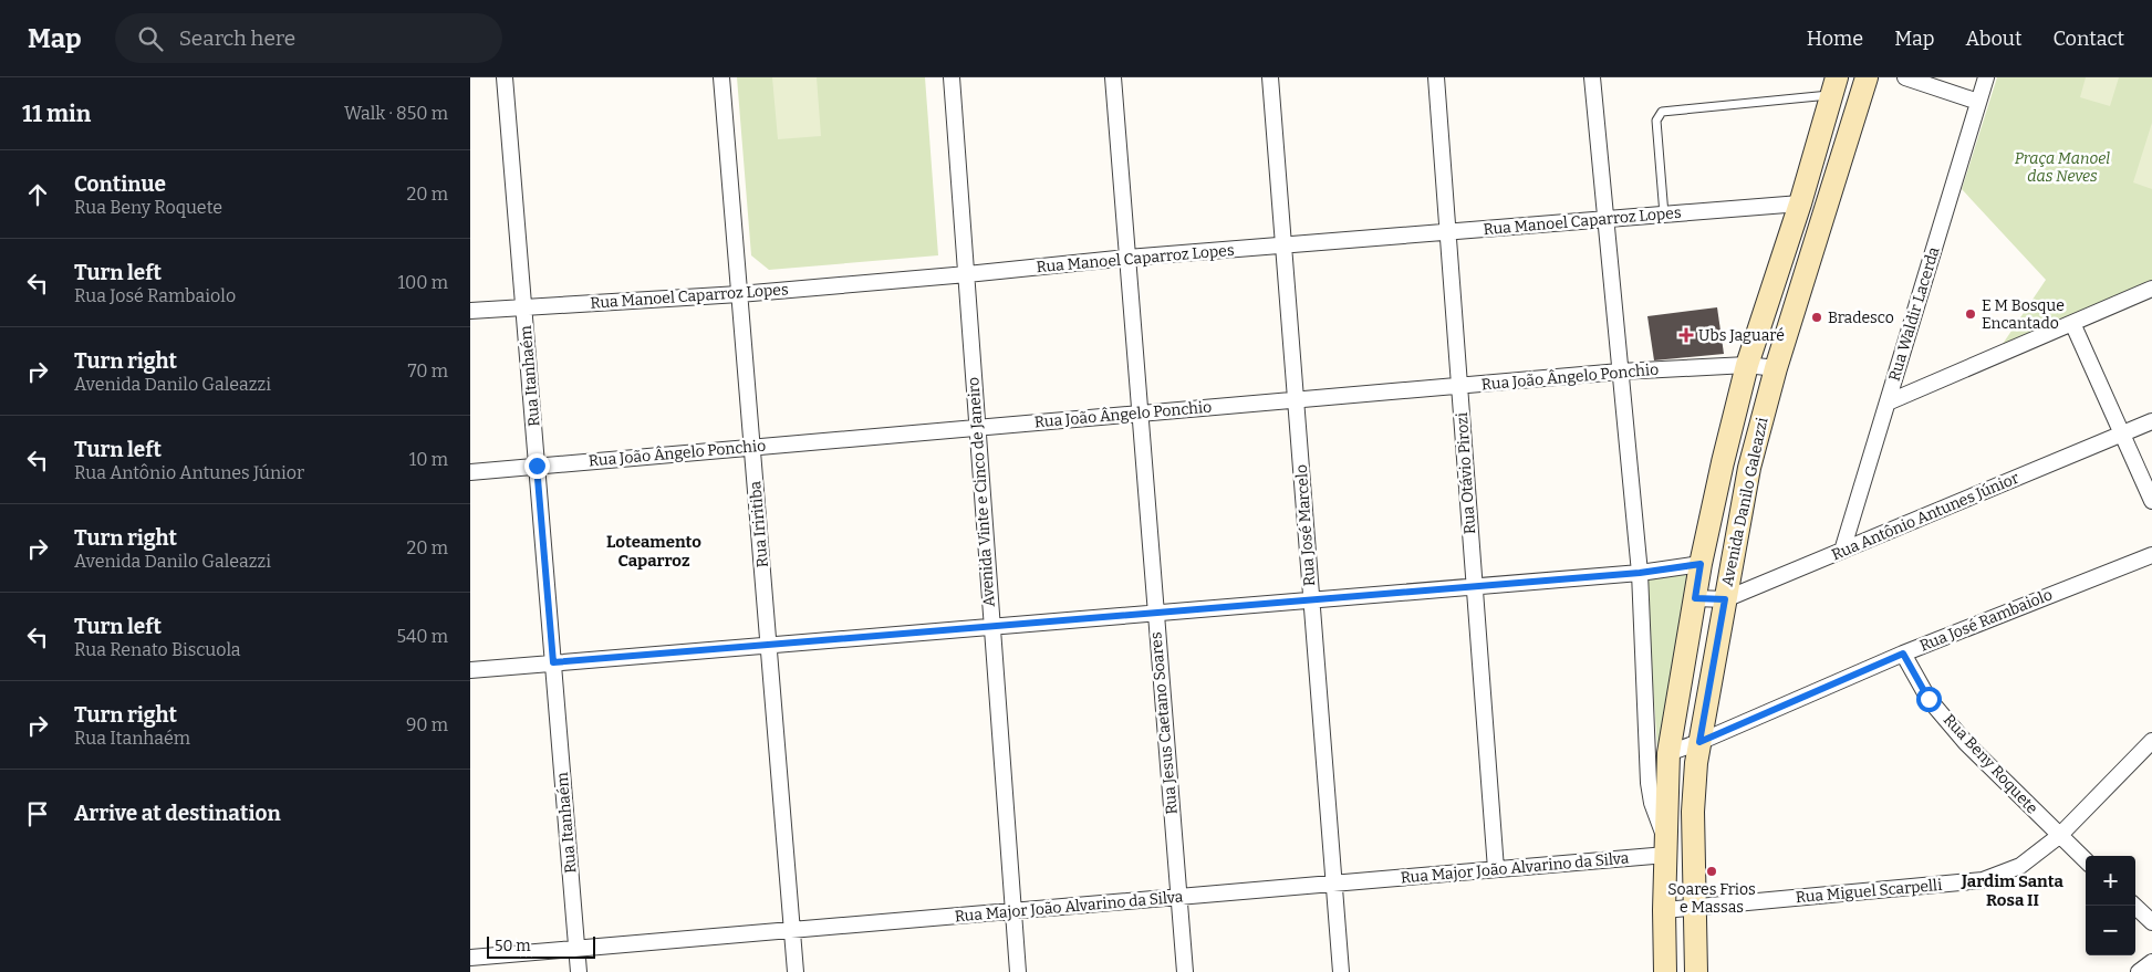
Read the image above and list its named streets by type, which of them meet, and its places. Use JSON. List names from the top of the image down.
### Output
{
  "streets": {
    "main road": ["Avenida Danilo Galeazzi"],
    "street": [
      "Rua Manoel Caparroz Lopes",
      "Rua Waldir Lacerda",
      "Rua Itanhaém",
      "Rua João Ângelo Ponchio",
      "Rua Otávio Pirozi",
      "Avenida Vinte e Cinco de Janeiro",
      "Rua Antônio Antunes Júnior",
      "Rua Iriritiba",
      "Rua José Marcelo",
      "Rua José Rambaiolo",
      "Rua Jesus Caetano Soares",
      "Rua Beny Roquete",
      "Rua Major João Alvarino da Silva",
      "Rua Miguel Scarpelli"
    ]
  },
  "crossings": [
    ["Rua Manoel Caparroz Lopes", "Rua Itanhaém"],
    ["Rua Manoel Caparroz Lopes", "Rua Otávio Pirozi"],
    ["Rua Manoel Caparroz Lopes", "Avenida Vinte e Cinco de Janeiro"],
    ["Rua Manoel Caparroz Lopes", "Avenida Danilo Galeazzi"],
    ["Rua Manoel Caparroz Lopes", "Rua Iriritiba"],
    ["Rua Manoel Caparroz Lopes", "Rua José Marcelo"],
    ["Rua Manoel Caparroz Lopes", "Rua Jesus Caetano Soares"],
    ["Rua Waldir Lacerda", "Rua Antônio Antunes Júnior"],
    ["Rua Itanhaém", "Rua João Ângelo Ponchio"],
    ["Rua Itanhaém", "Rua Major João Alvarino da Silva"],
    ["Rua João Ângelo Ponchio", "Rua Otávio Pirozi"],
    ["Rua João Ângelo Ponchio", "Avenida Vinte e Cinco de Janeiro"],
    ["Rua João Ângelo Ponchio", "Avenida Danilo Galeazzi"],
    ["Rua João Ângelo Ponchio", "Rua Iriritiba"],
    ["Rua João Ângelo Ponchio", "Rua José Marcelo"],
    ["Rua João Ângelo Ponchio", "Rua Jesus Caetano Soares"],
    ["Rua Otávio Pirozi", "Rua Major João Alvarino da Silva"],
    ["Avenida Vinte e Cinco de Janeiro", "Rua Major João Alvarino da Silva"],
    ["Avenida Danilo Galeazzi", "Rua Antônio Antunes Júnior"],
    ["Avenida Danilo Galeazzi", "Rua José Rambaiolo"],
    ["Avenida Danilo Galeazzi", "Rua Major João Alvarino da Silva"],
    ["Avenida Danilo Galeazzi", "Rua Miguel Scarpelli"],
    ["Rua Iriritiba", "Rua Major João Alvarino da Silva"],
    ["Rua José Marcelo", "Rua Major João Alvarino da Silva"],
    ["Rua José Rambaiolo", "Rua Beny Roquete"],
    ["Rua Jesus Caetano Soares", "Rua Major João Alvarino da Silva"],
    ["Rua Beny Roquete", "Rua Miguel Scarpelli"]
  ],
  "districts": ["Loteamento Caparroz", "Jardim Santa Rosa II"],
  "parks": ["Praça Manoel das Neves"],
  "places": {
    "other": ["E M Bosque Encantado", "Bradesco", "Soares Frios e Massas"],
    "health": ["Ubs Jaguaré"]
  },
  "scale_bar": "50 m",
  "page": {
    "header": "Map",
    "search": "Search here",
    "nav": [
      "Home",
      "Map",
      "About",
      "Contact"
    ],
    "heading": ["11 min", "Walk · 850 m"],
    "list": [
      ["Continue", "Rua Beny Roquete", "20 m"],
      ["Turn left", "Rua José Rambaiolo", "100 m"],
      ["Turn right", "Avenida Danilo Galeazzi", "70 m"],
      ["Turn left", "Rua Antônio Antunes Júnior", "10 m"],
      ["Turn right", "Avenida Danilo Galeazzi", "20 m"],
      ["Turn left", "Rua Renato Biscuola", "540 m"],
      ["Turn right", "Rua Itanhaém", "90 m"],
      "Arrive at destination"
    ],
    "map_buttons": ["+", "−"],
    "scale": "50 m"
  }
}
